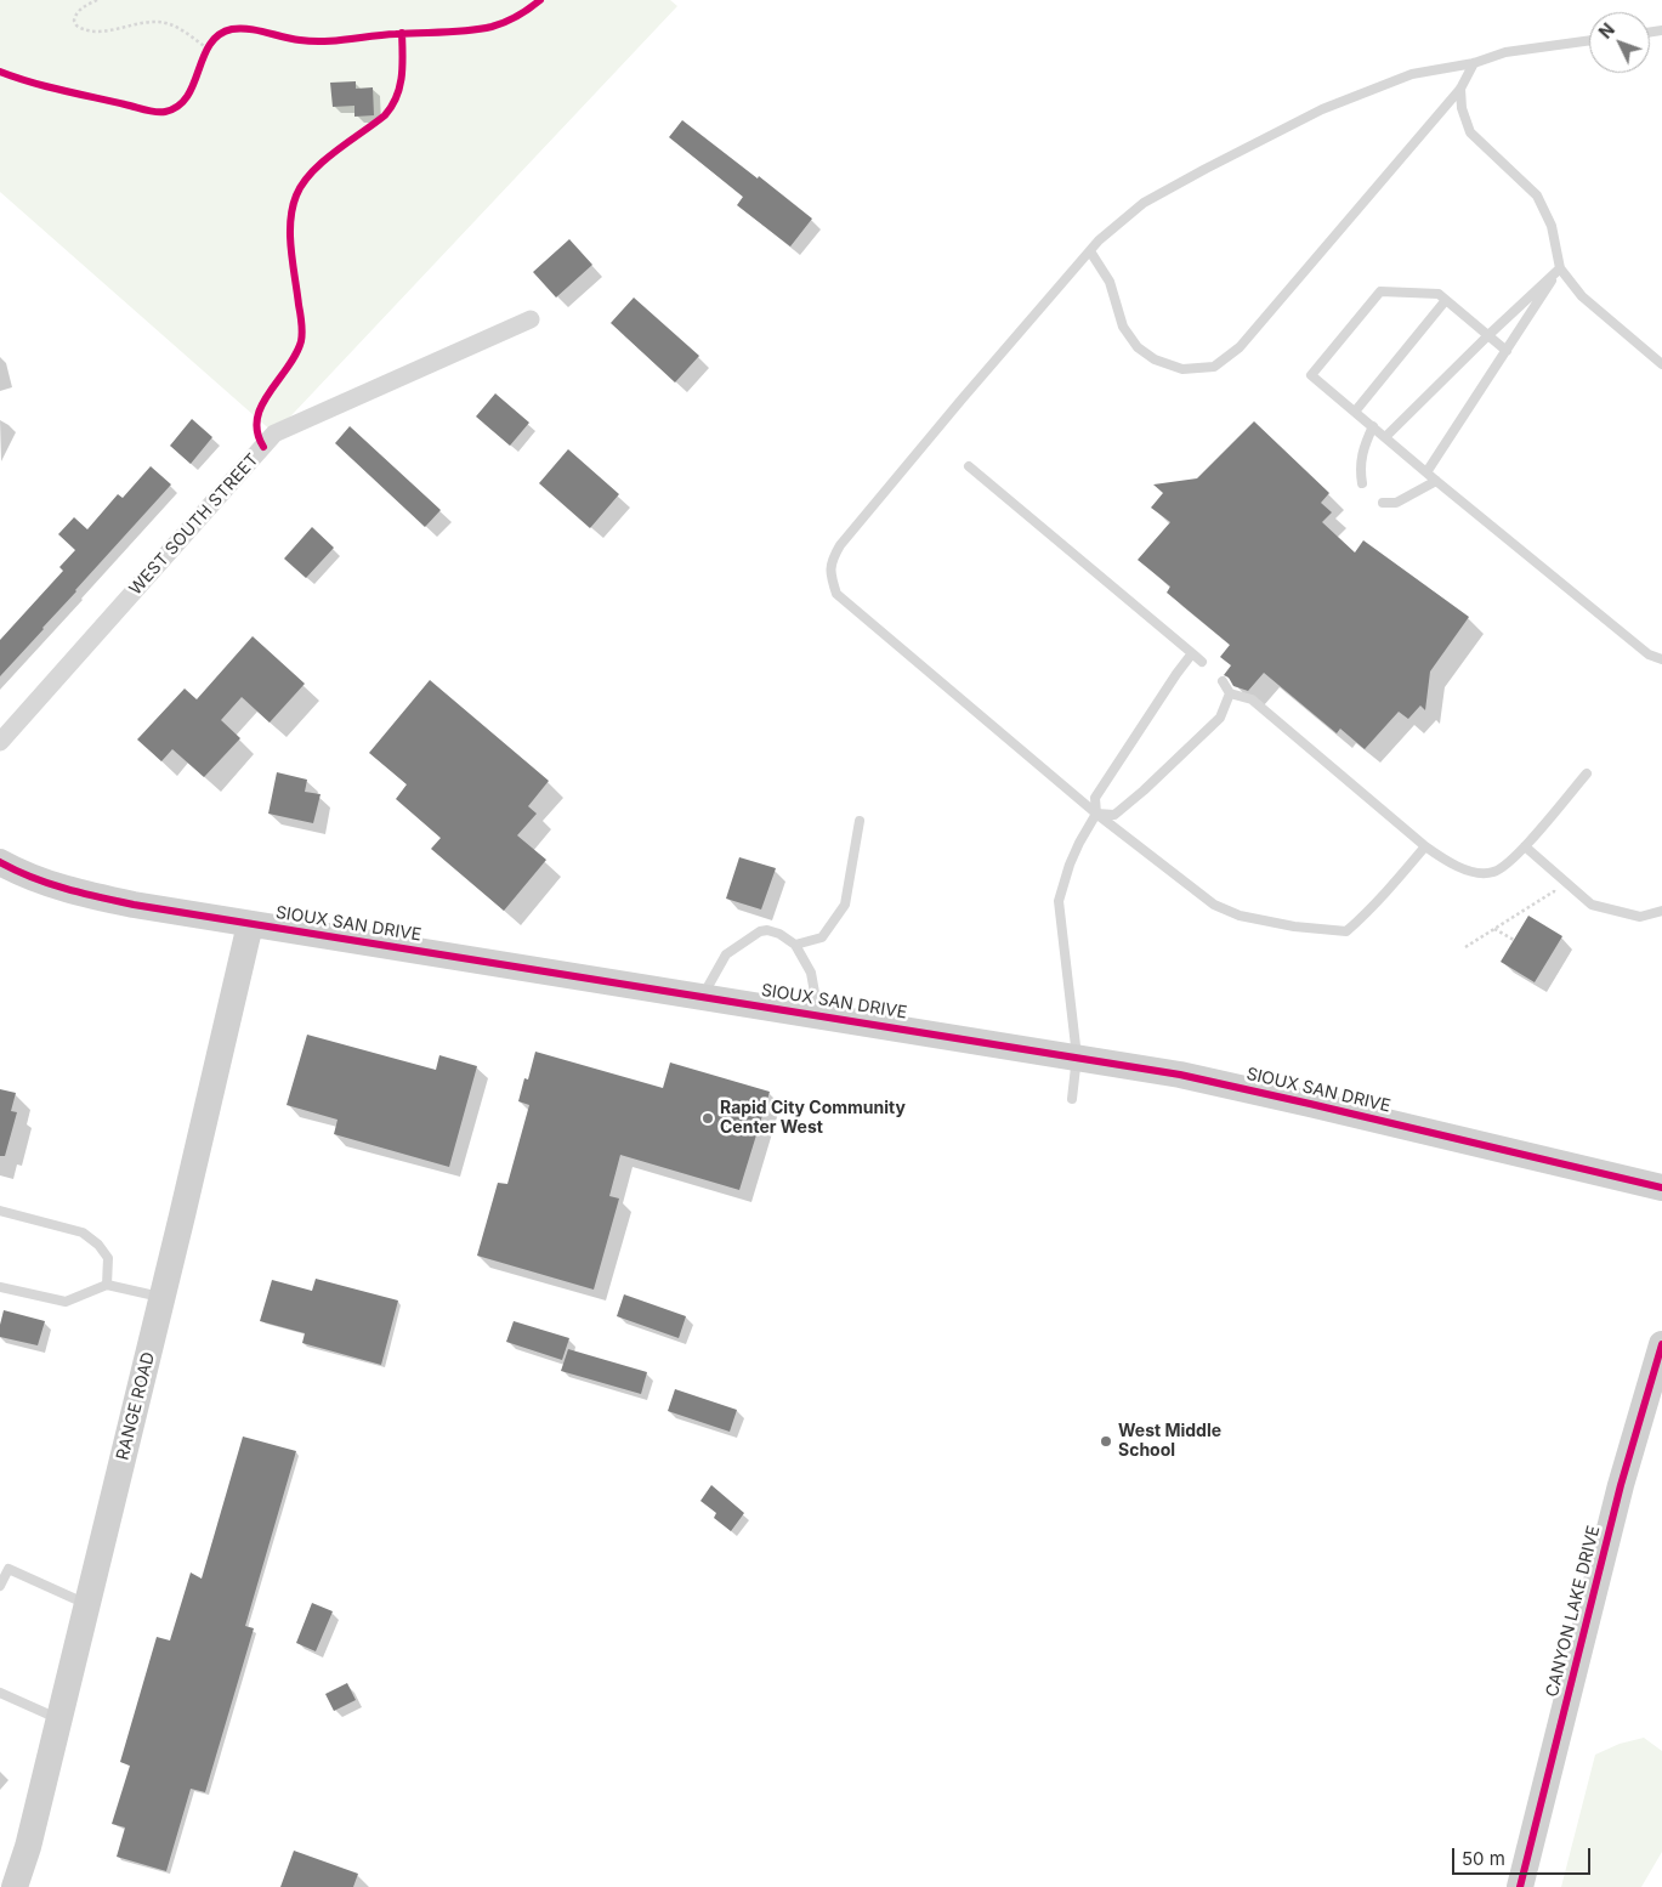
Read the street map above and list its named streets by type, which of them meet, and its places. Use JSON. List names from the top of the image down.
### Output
{
  "streets": {
    "street": [
      "WEST SOUTH STREET",
      "SIOUX SAN DRIVE",
      "RANGE ROAD",
      "CANYON LAKE DRIVE"
    ]
  },
  "crossings": [
    ["SIOUX SAN DRIVE", "RANGE ROAD"]
  ],
  "places": ["Rapid City Community Center West", "West Middle School"],
  "scale_bar": "50 m",
  "north": "top left"
}
